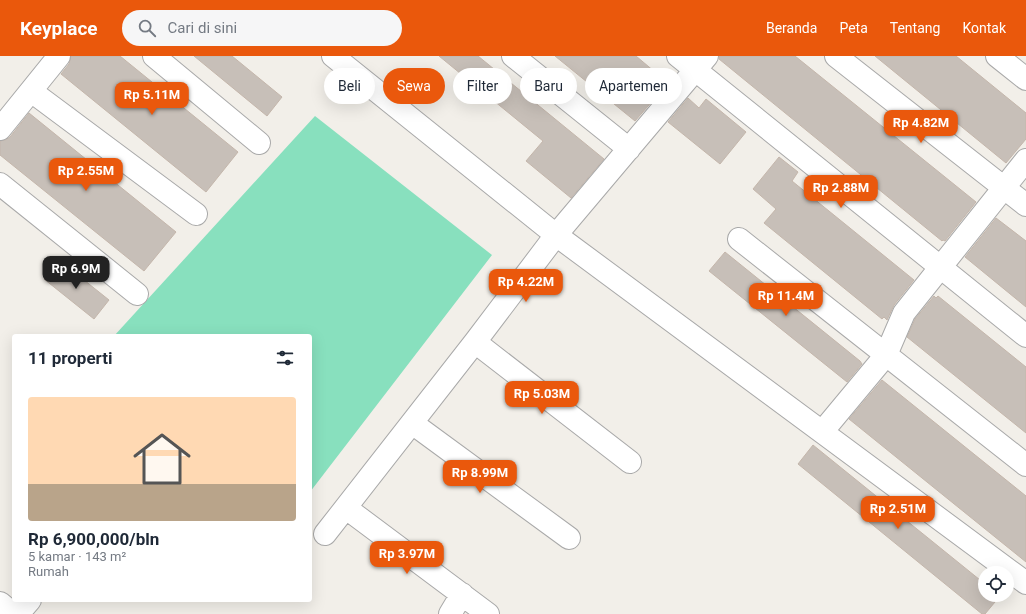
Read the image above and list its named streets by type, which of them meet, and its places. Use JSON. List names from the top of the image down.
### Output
{
  "page": {
    "header": "Keyplace",
    "search": "Cari di sini",
    "nav": [
      "Beranda",
      "Peta",
      "Tentang",
      "Kontak"
    ],
    "chip": [
      "Beli",
      "Sewa",
      "Filter",
      "Baru",
      "Apartemen"
    ],
    "price": [
      "Rp 5.11M",
      "Rp 4.82M",
      "Rp 2.55M",
      "Rp 2.88M",
      "Rp 6.9M",
      "Rp 4.22M",
      "Rp 11.4M",
      "Rp 5.03M",
      "Rp 8.99M",
      "Rp 2.51M",
      "Rp 3.97M"
    ],
    "heading": "11 properti",
    "list": [
      {
        "name": "Rp 6,900,000/bln",
        "note": "5 kamar · 143 m² · Rumah"
      }
    ]
  }
}
